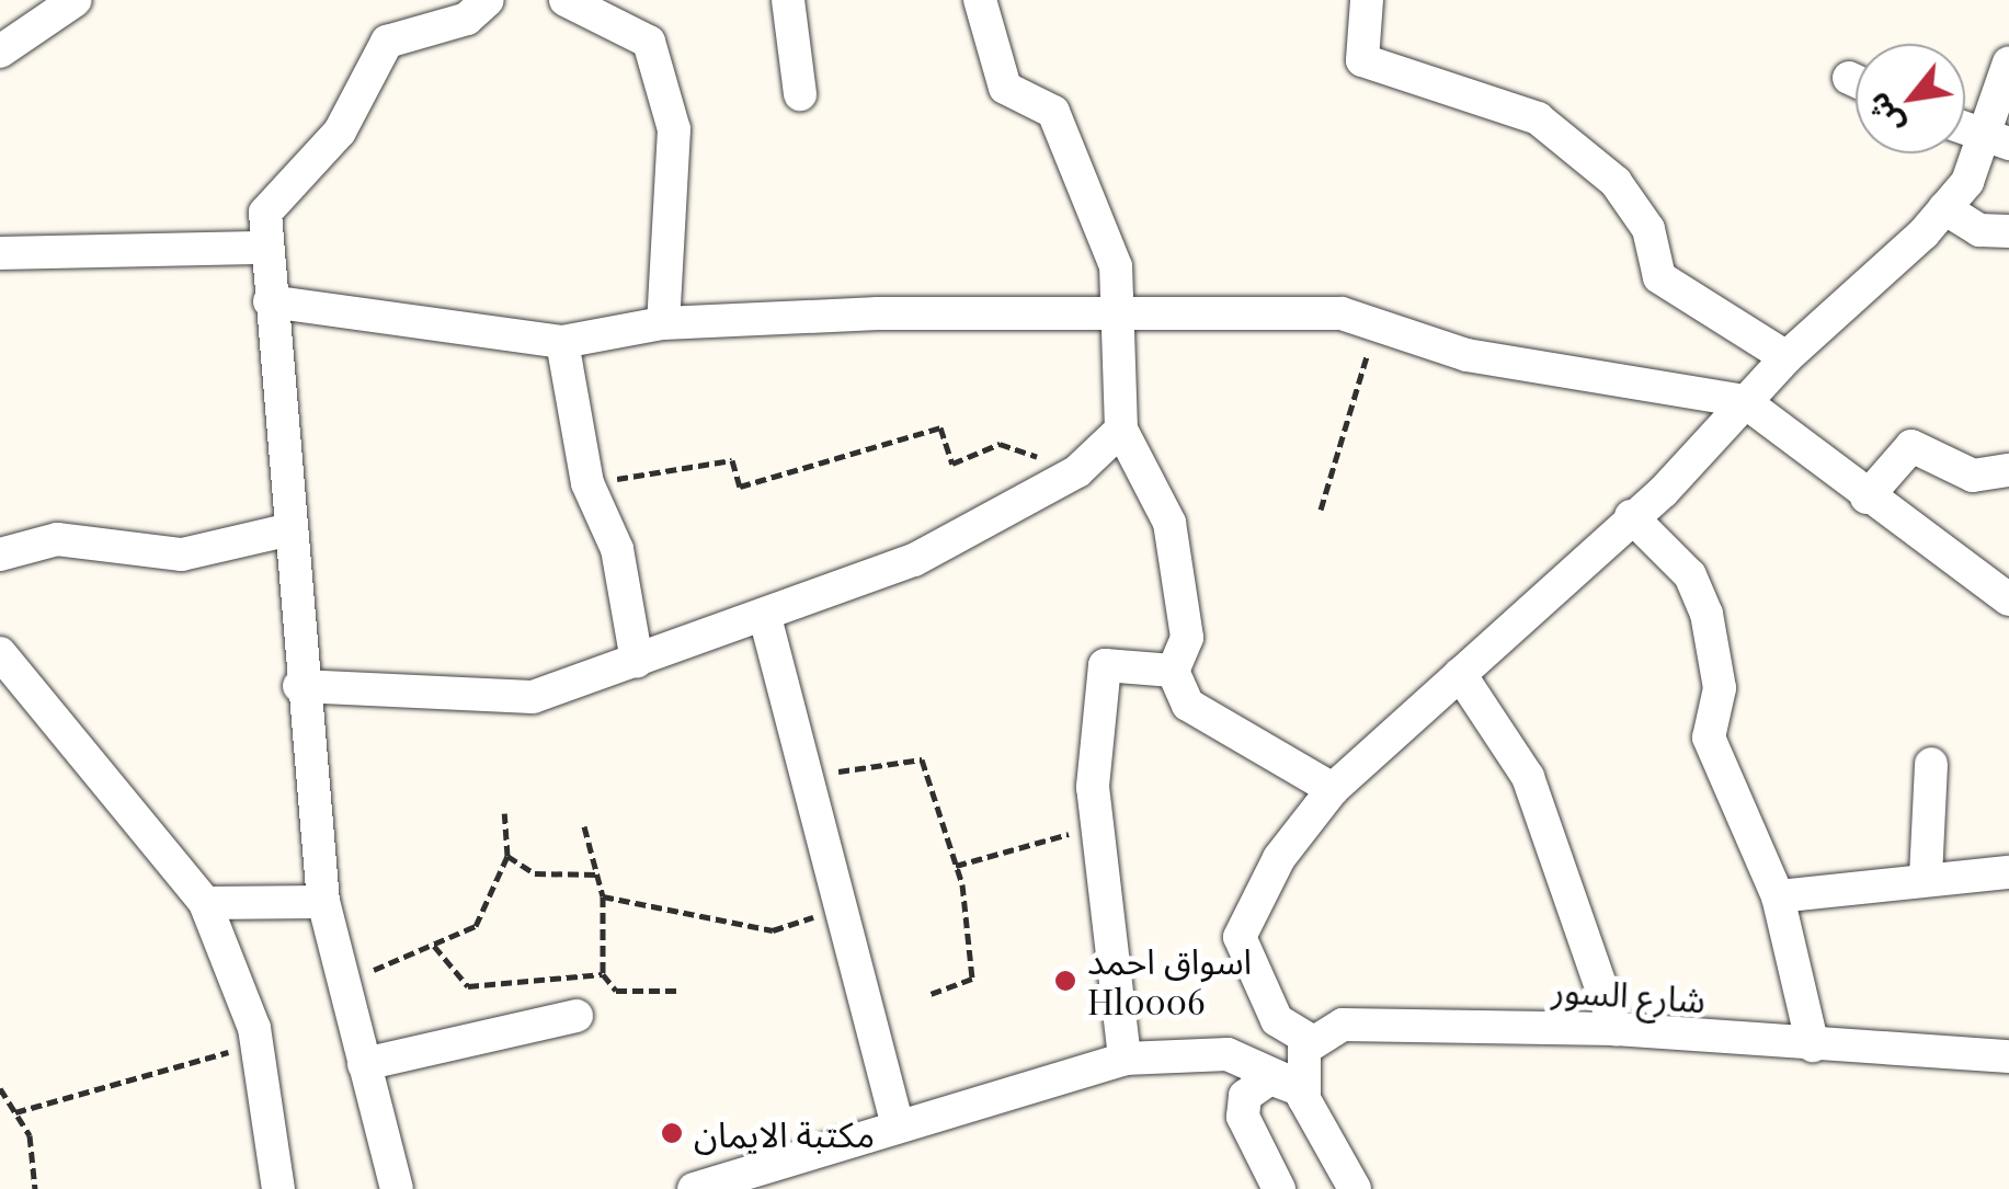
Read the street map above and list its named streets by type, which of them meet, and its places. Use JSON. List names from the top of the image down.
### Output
{
  "streets": {
    "street": ["شارع السور"]
  },
  "places": ["اسواق احمد Hl0006", "مكتبة الايمان"],
  "north": "bottom left"
}
